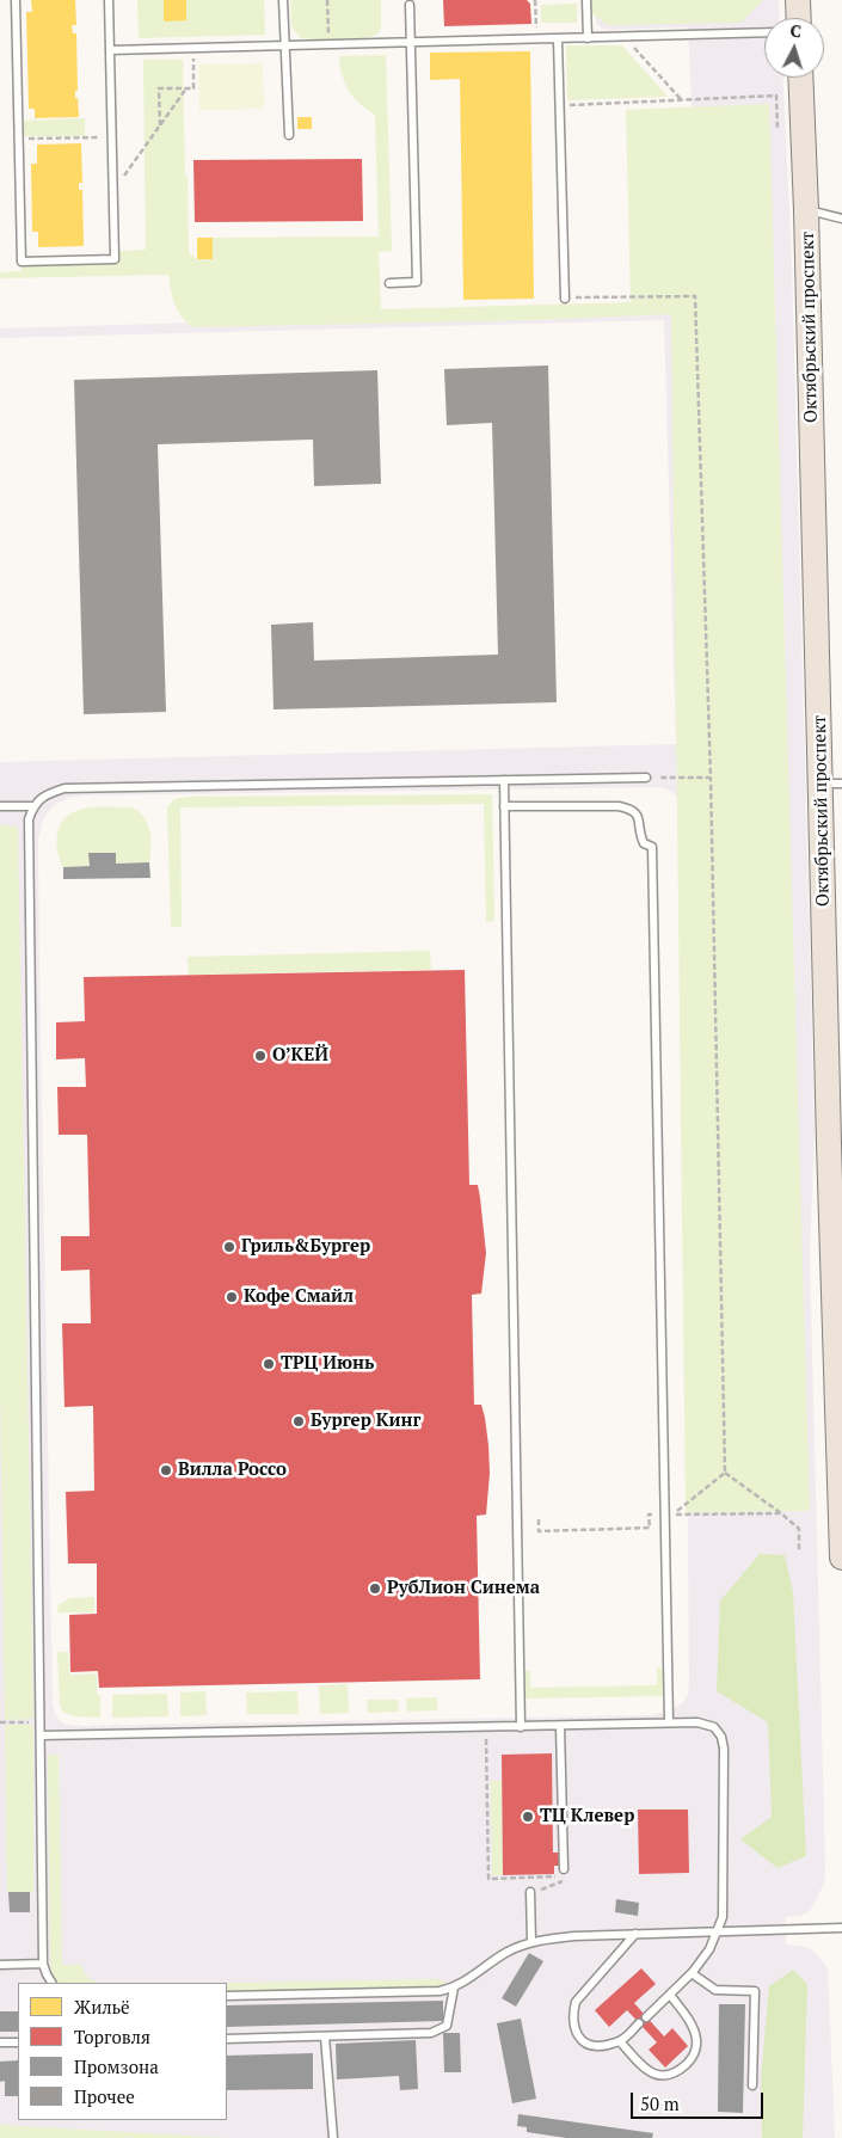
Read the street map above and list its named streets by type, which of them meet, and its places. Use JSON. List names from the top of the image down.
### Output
{
  "streets": {
    "main road": ["Октябрьский проспект"]
  },
  "places": [
    "О’КЕЙ",
    "Гриль&Бургер",
    "Кофе Смайл",
    "ТРЦ Июнь",
    "Бургер Кинг",
    "Вилла Россо",
    "РубЛион Синема",
    "ТЦ Клевер"
  ],
  "legend": [
    "Жильё",
    "Торговля",
    "Промзона",
    "Прочее"
  ],
  "scale_bar": "50 m",
  "north": "top"
}
